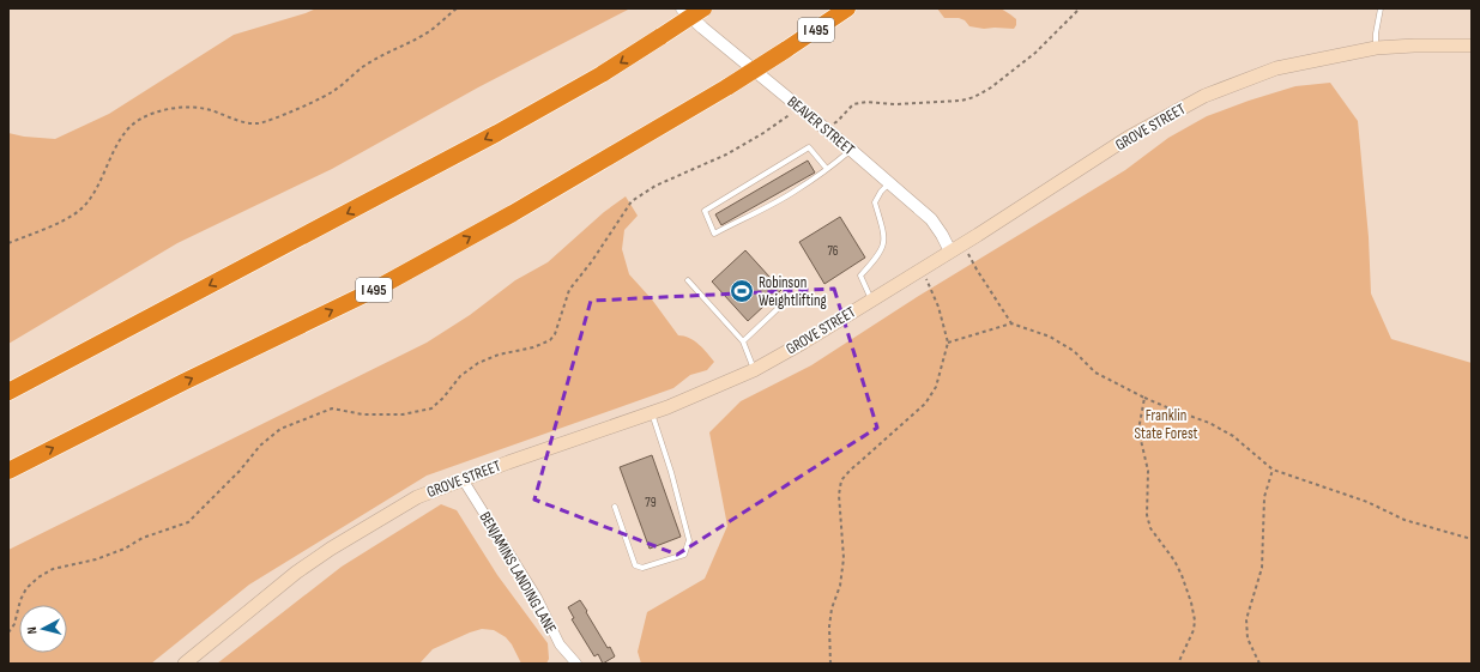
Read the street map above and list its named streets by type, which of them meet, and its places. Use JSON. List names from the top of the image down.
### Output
{
  "streets": {
    "highway": ["I 495"],
    "main road": ["GROVE STREET"],
    "street": ["BEAVER STREET", "BENJAMINS LANDING LANE"]
  },
  "crossings": [
    ["BEAVER STREET", "GROVE STREET"],
    ["GROVE STREET", "BENJAMINS LANDING LANE"]
  ],
  "parks": ["Franklin State Forest"],
  "places": {
    "sports": ["Robinson Weightlifting"]
  },
  "house_numbers": ["76", "79"],
  "north": "left"
}
